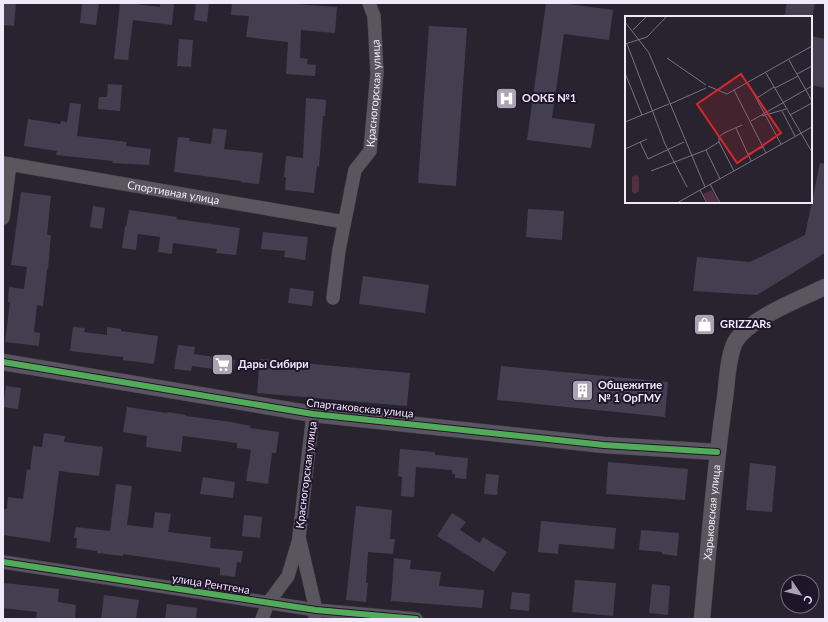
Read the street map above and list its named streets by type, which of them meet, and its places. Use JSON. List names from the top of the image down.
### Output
{
  "streets": {
    "street": [
      "Красногорская улица",
      "Спортивная улица",
      "Спартаковская улица",
      "Харьковская улица",
      "улица Рентгена"
    ]
  },
  "crossings": [
    ["Красногорская улица", "Спортивная улица"],
    ["Красногорская улица", "Спартаковская улица"],
    ["Красногорская улица", "улица Рентгена"],
    ["Спартаковская улица", "Харьковская улица"]
  ],
  "places": {
    "hospital": ["ООКБ №1"],
    "shop": ["GRIZZARs"],
    "supermarket": ["Дары Сибири"],
    "building": ["Общежитие № 1 ОрГМУ"]
  },
  "north": "bottom right"
}
